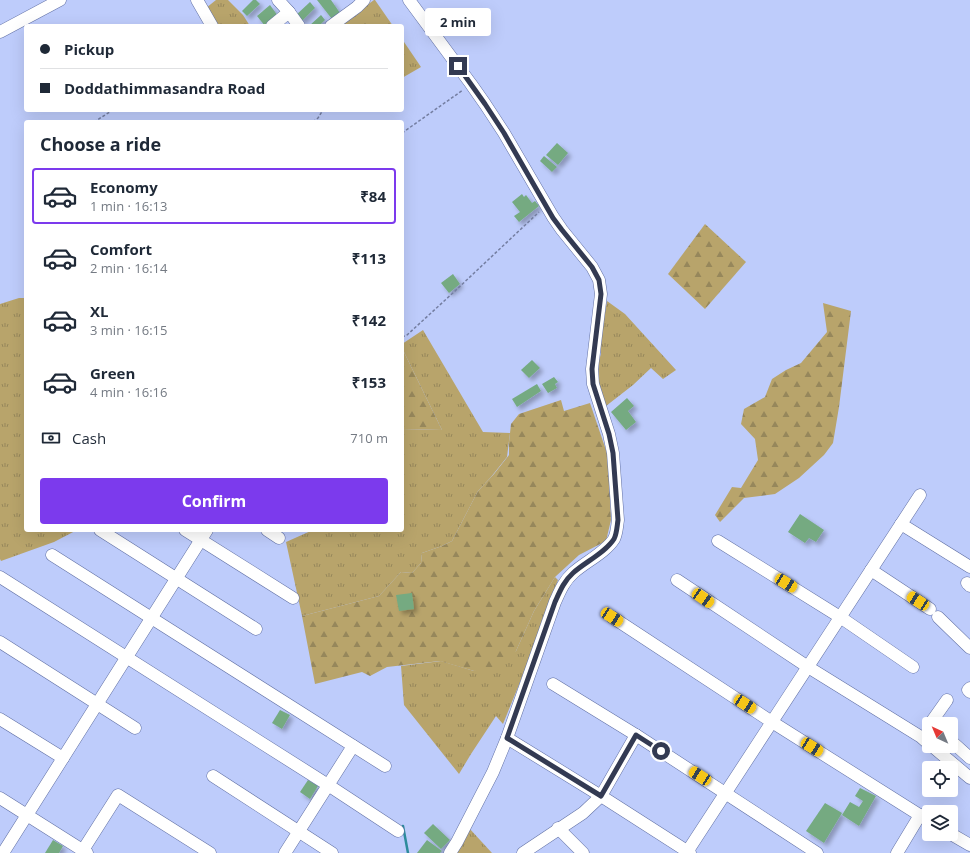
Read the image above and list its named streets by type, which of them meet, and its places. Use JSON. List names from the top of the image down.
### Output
{
  "north": "top left",
  "page": {
    "bubble": "2 min",
    "banner": ["Pickup", "Doddathimmasandra Road"],
    "heading": "Choose a ride",
    "list": [
      {
        "name": "Economy",
        "note": "1 min · 16:13",
        "value": "₹84"
      },
      {
        "name": "Comfort",
        "note": "2 min · 16:14",
        "value": "₹113"
      },
      {
        "name": "XL",
        "note": "3 min · 16:15",
        "value": "₹142"
      },
      {
        "name": "Green",
        "note": "4 min · 16:16",
        "value": "₹153"
      }
    ],
    "pay": ["Cash", "710 m"],
    "buttons": "Confirm"
  }
}
